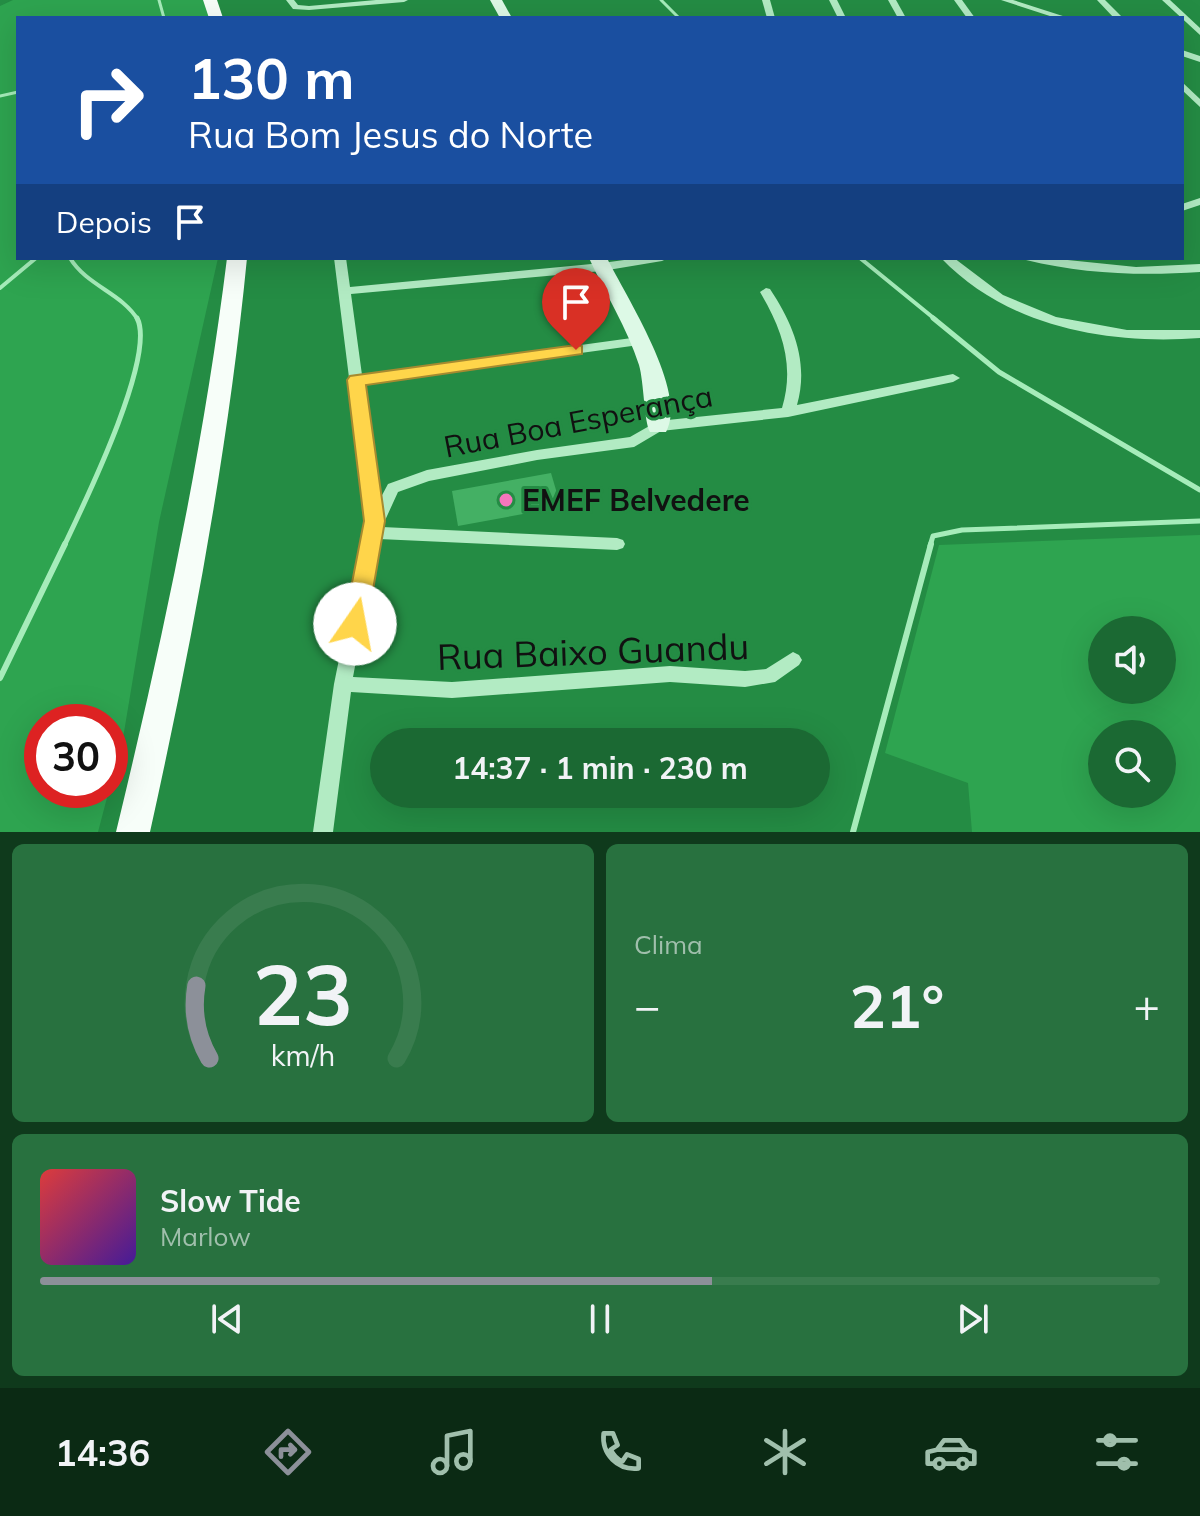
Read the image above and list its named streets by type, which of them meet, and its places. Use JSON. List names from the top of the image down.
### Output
{
  "streets": {
    "street": ["Rua Boa Esperança", "Rua Baixo Guandu"]
  },
  "places": ["EMEF Belvedere"],
  "page": {
    "turn": ["130 m", "Rua Bom Jesus do Norte"],
    "then": "Depois",
    "limit": "30",
    "trip": "14:37 · 1 min · 230 m",
    "tile": "Clima",
    "heat": ["−", "21°", "+"],
    "song": ["Slow Tide", "Marlow"],
    "tabs": "14:36",
    "gauge": ["23", "km/h"]
  }
}
